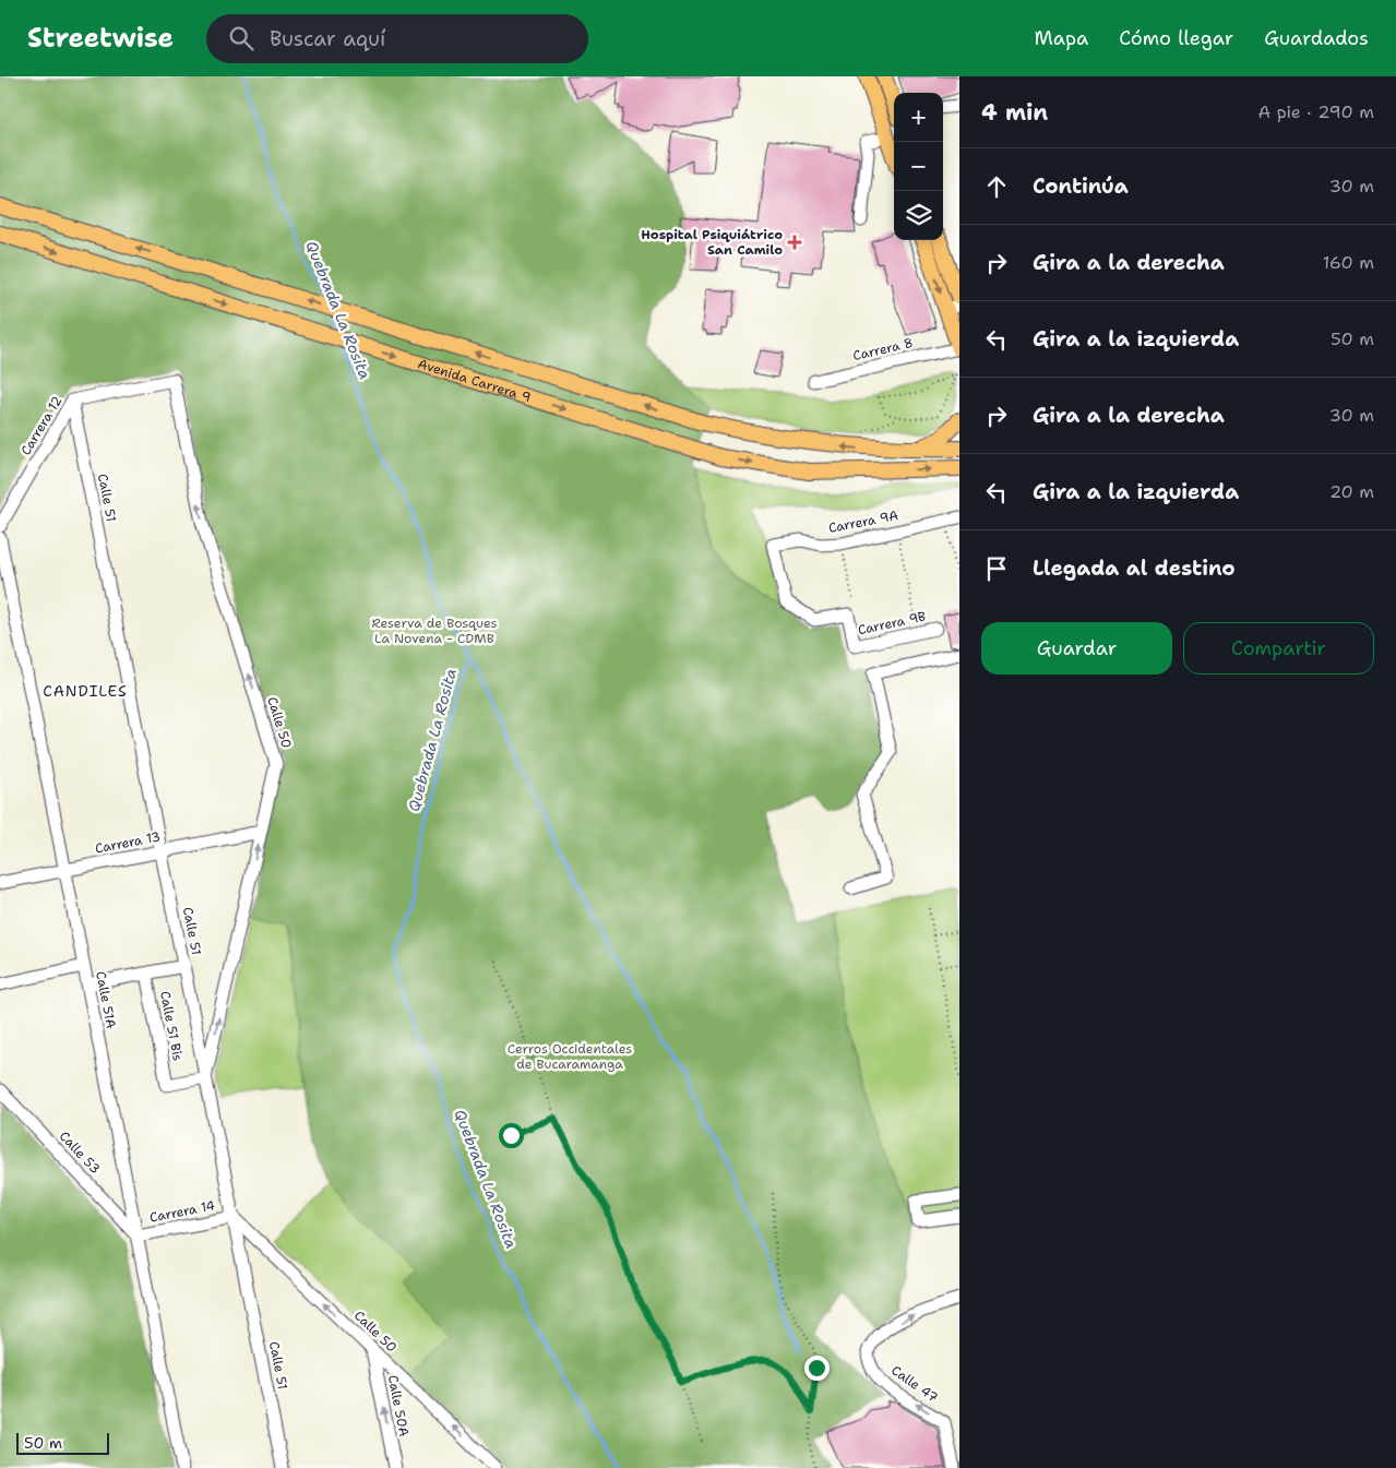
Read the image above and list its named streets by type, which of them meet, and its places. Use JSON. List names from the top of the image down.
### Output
{
  "streets": {
    "main road": ["Avenida Carrera 9"],
    "street": [
      "Carrera 8",
      "Carrera 12",
      "Calle 51",
      "Carrera 9A",
      "Carrera 9B",
      "Calle 50",
      "Carrera 13",
      "Calle 51A",
      "Calle 51 Bis",
      "Calle 53",
      "Carrera 14",
      "Calle 47",
      "Calle 50A"
    ]
  },
  "crossings": [
    ["Carrera 12", "Calle 51"],
    ["Carrera 12", "Calle 50"],
    ["Calle 51", "Calle 50"],
    ["Calle 51", "Carrera 13"],
    ["Calle 51", "Calle 51 Bis"],
    ["Calle 51", "Carrera 14"],
    ["Carrera 9A", "Carrera 9B"],
    ["Calle 50", "Carrera 13"],
    ["Calle 50", "Calle 51 Bis"],
    ["Calle 50", "Carrera 14"],
    ["Calle 50", "Calle 50A"],
    ["Carrera 13", "Calle 51A"],
    ["Calle 51A", "Calle 53"],
    ["Calle 51A", "Carrera 14"],
    ["Calle 53", "Carrera 14"]
  ],
  "one_way": ["Calle 50", "Calle 50A"],
  "districts": ["CANDILES"],
  "water": ["Quebrada La Rosita"],
  "parks": ["Reserva de Bosques La Novena - CDMB", "Cerros Occidentales de Bucaramanga"],
  "places": {
    "health": ["Hospital Psiquiátrico San Camilo"]
  },
  "scale_bar": "50 m",
  "page": {
    "header": "Streetwise",
    "search": "Buscar aquí",
    "nav": ["Mapa", "Cómo llegar", "Guardados"],
    "heading": ["4 min", "A pie · 290 m"],
    "map_buttons": ["+", "−"],
    "list": [
      ["Continúa", "30 m"],
      ["Gira a la derecha", "160 m"],
      ["Gira a la izquierda", "50 m"],
      ["Gira a la derecha", "30 m"],
      ["Gira a la izquierda", "20 m"],
      "Llegada al destino"
    ],
    "buttons": ["Guardar", "Compartir"],
    "scale": "50 m"
  }
}
